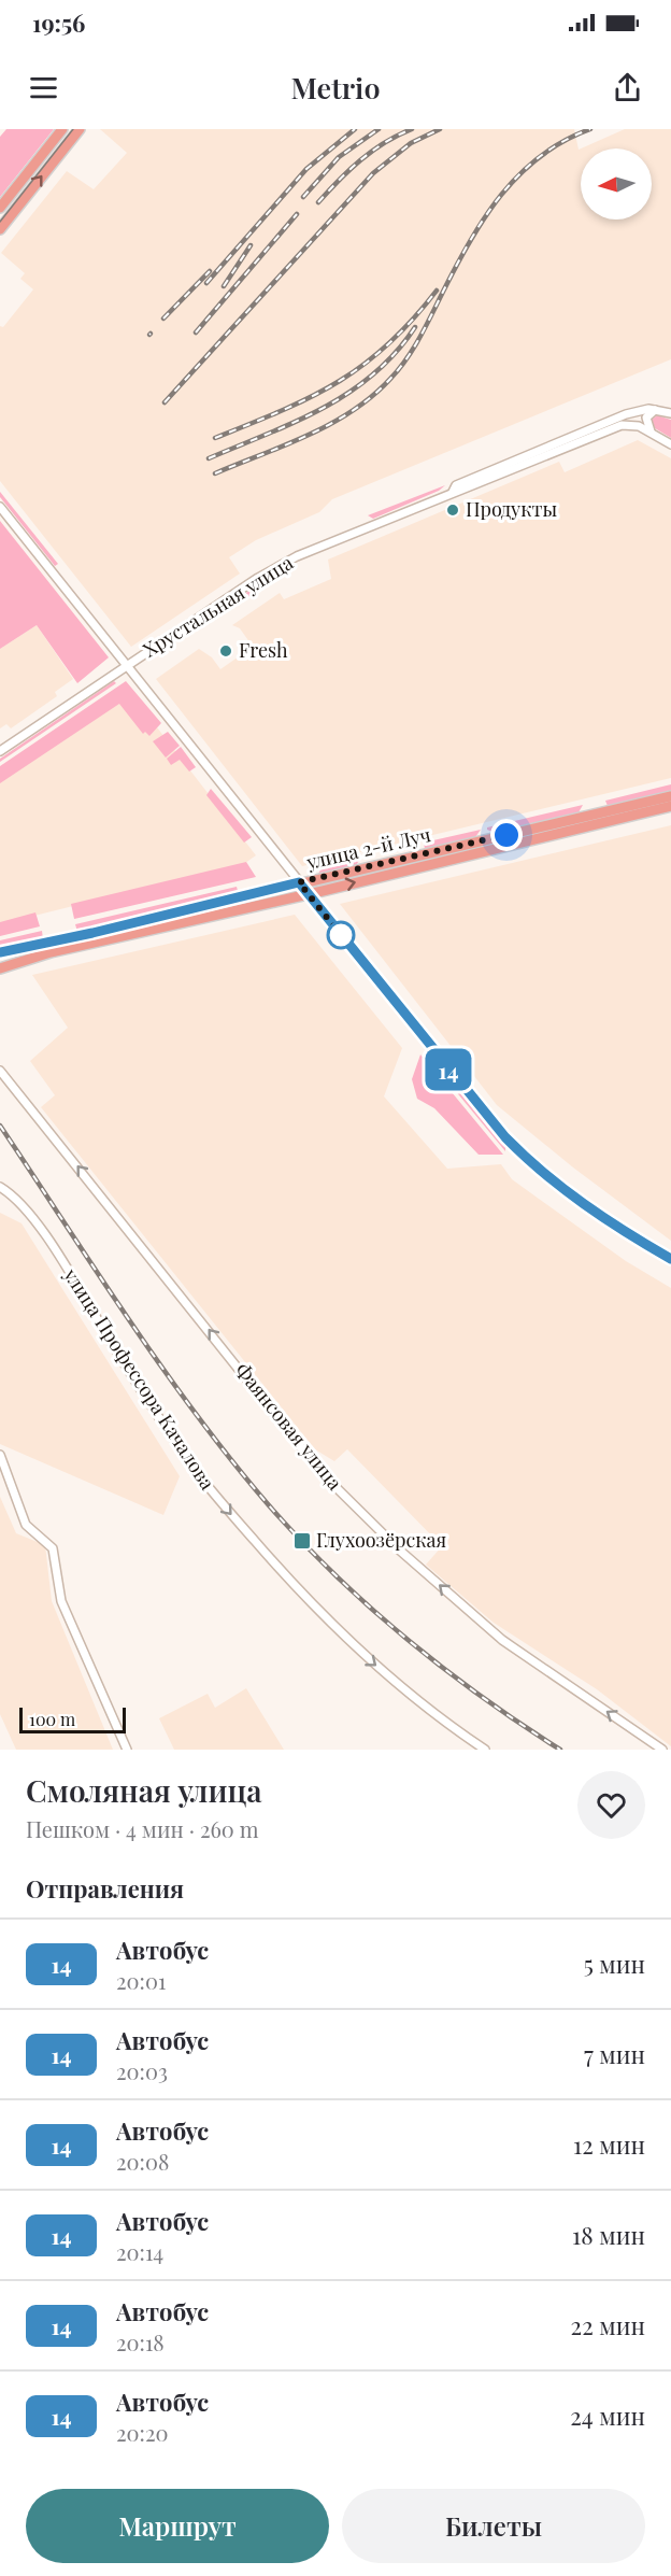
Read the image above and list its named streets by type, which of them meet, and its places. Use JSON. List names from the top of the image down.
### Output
{
  "streets": {
    "main road": ["улица 2-й Луч"],
    "street": ["Хрустальная улица", "улица Профессора Качалова", "Фаянсовая улица"]
  },
  "one_way": ["улица Профессора Качалова", "Фаянсовая улица"],
  "places": {
    "other": ["Продукты", "Fresh"],
    "transit": ["Глухоозёрская"]
  },
  "lines": ["bus line 14"],
  "scale_bar": "100 m",
  "north": "left",
  "page": {
    "status": "19:56",
    "header": "Metrio",
    "on_map": "14",
    "scale": "100 m",
    "heading": [
      ["Смоляная улица", "Пешком · 4 мин · 260 m"],
      "Отправления"
    ],
    "list": [
      {
        "mark": "14",
        "name": "Автобус",
        "note": "20:01",
        "value": "5 мин"
      },
      {
        "mark": "14",
        "name": "Автобус",
        "note": "20:03",
        "value": "7 мин"
      },
      {
        "mark": "14",
        "name": "Автобус",
        "note": "20:08",
        "value": "12 мин"
      },
      {
        "mark": "14",
        "name": "Автобус",
        "note": "20:14",
        "value": "18 мин"
      },
      {
        "mark": "14",
        "name": "Автобус",
        "note": "20:18",
        "value": "22 мин"
      },
      {
        "mark": "14",
        "name": "Автобус",
        "note": "20:20",
        "value": "24 мин"
      }
    ],
    "buttons": ["Маршрут", "Билеты"]
  }
}
